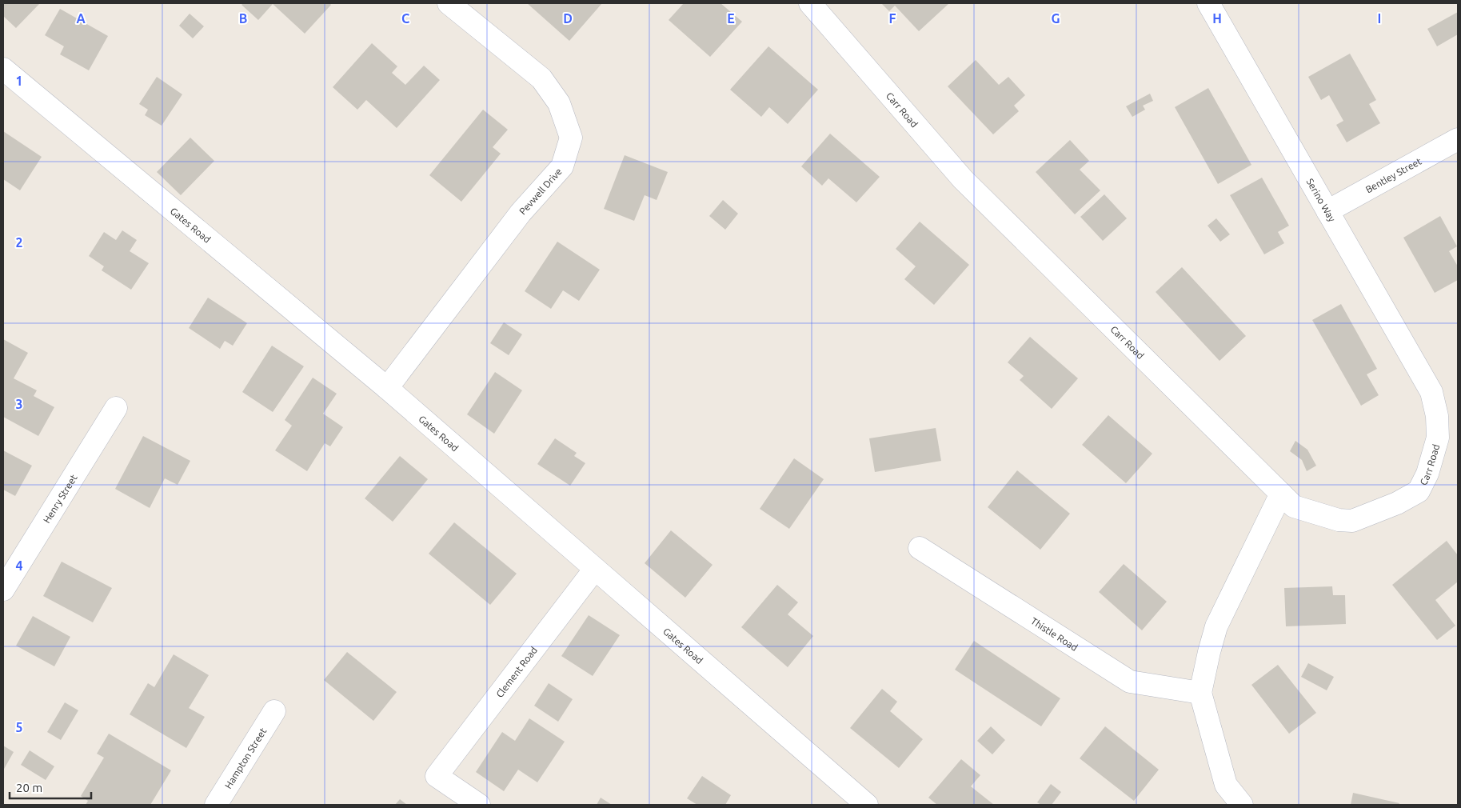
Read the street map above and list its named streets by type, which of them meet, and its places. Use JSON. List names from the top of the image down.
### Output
{
  "streets": {
    "street": [
      "Carr Road",
      "Bentley Street",
      "Pevwell Drive",
      "Serino Way",
      "Gates Road",
      "Henry Street",
      "Thistle Road",
      "Clement Road",
      "Hampton Street"
    ]
  },
  "crossings": [
    ["Carr Road", "Serino Way"],
    ["Bentley Street", "Serino Way"],
    ["Pevwell Drive", "Gates Road"],
    ["Gates Road", "Clement Road"]
  ],
  "scale_bar": "20 m",
  "grid": {
    "columns": [
      "A",
      "B",
      "C",
      "D",
      "E",
      "F",
      "G",
      "H",
      "I"
    ],
    "rows": [
      "1",
      "2",
      "3",
      "4",
      "5"
    ]
  }
}
